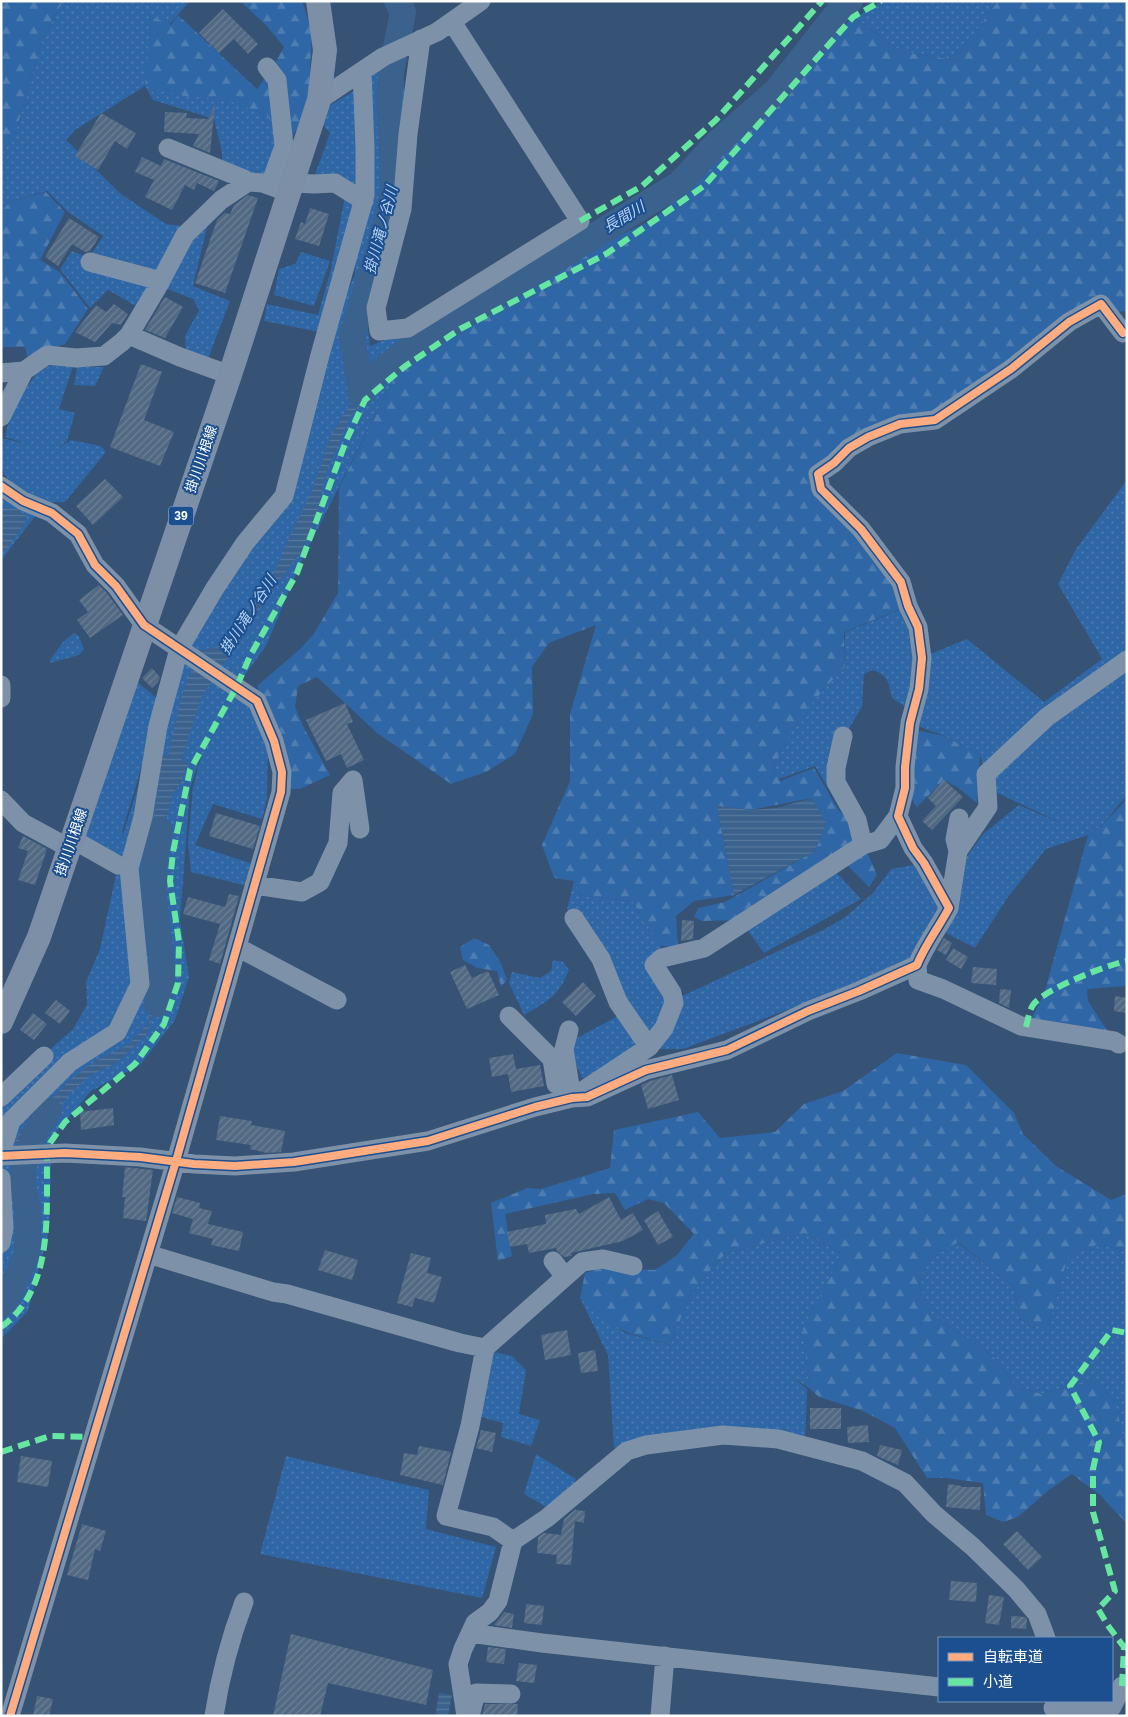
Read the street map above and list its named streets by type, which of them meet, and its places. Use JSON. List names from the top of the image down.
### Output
{
  "streets": {
    "main road": ["掛川川根線", "39"]
  },
  "water": ["長間川", "掛川滝ノ谷川"],
  "legend": ["自転車道", "小道"]
}
